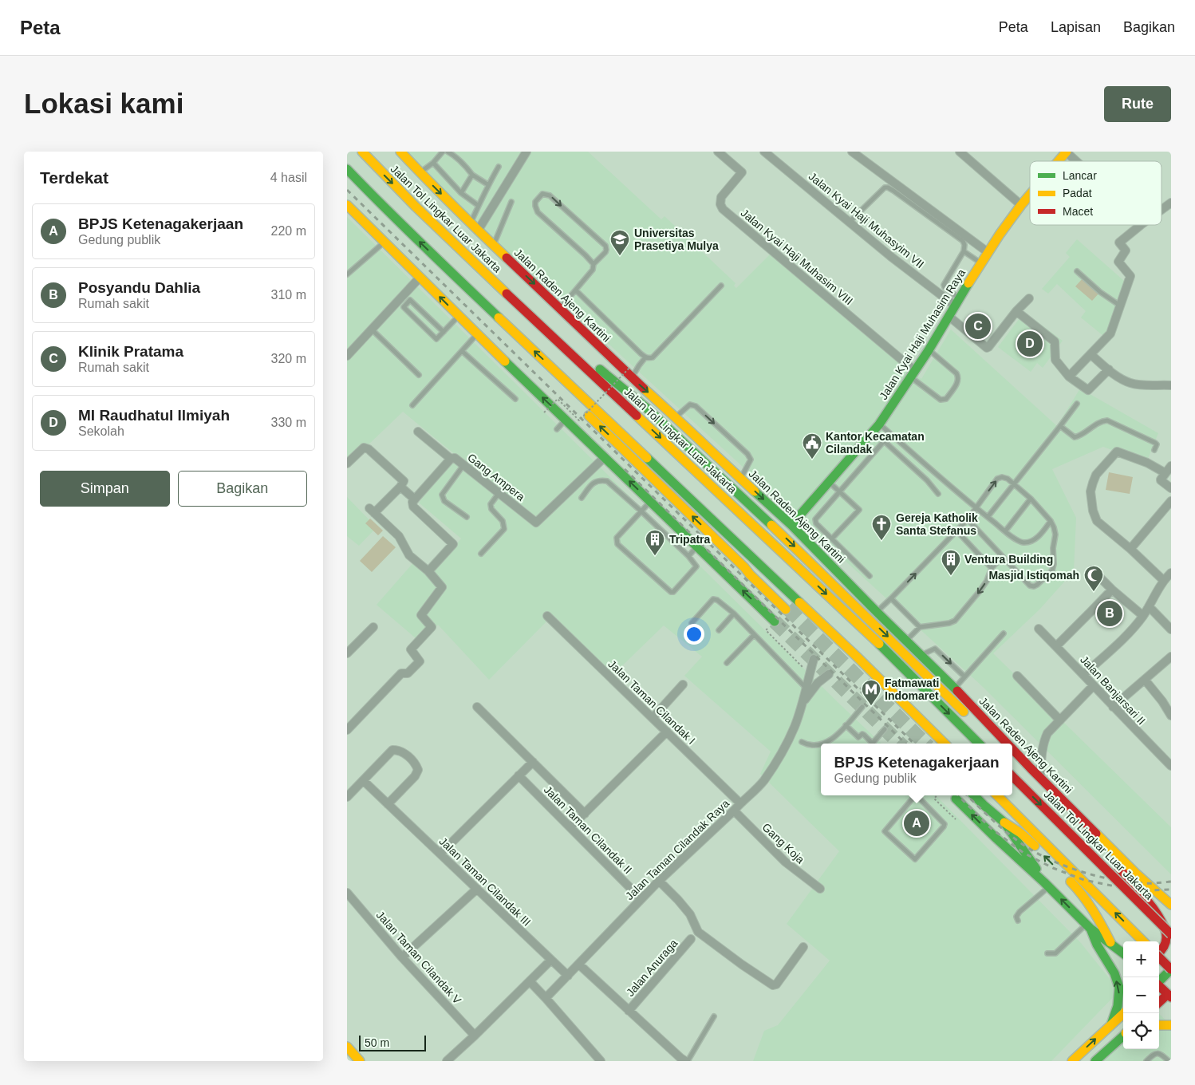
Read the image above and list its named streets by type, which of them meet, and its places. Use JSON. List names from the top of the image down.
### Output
{
  "streets": {
    "main road": ["Jalan Tol Lingkar Luar Jakarta", "Jalan Raden Ajeng Kartini", "Jalan Kyai Haji Muhasim Raya"],
    "street": [
      "Jalan Kyai Haji Muhasyim VII",
      "Jalan Kyai Haji Muhasim VIII",
      "Gang Ampera",
      "Jalan Banjarsari II",
      "Jalan Taman Cilandak I",
      "Jalan Taman Cilandak II",
      "Gang Koja",
      "Jalan Taman Cilandak Raya",
      "Jalan Taman Cilandak III",
      "Jalan Taman Cilandak V",
      "Jalan Anuraga"
    ]
  },
  "crossings": [
    ["Jalan Kyai Haji Muhasyim VII", "Jalan Kyai Haji Muhasim Raya"],
    ["Jalan Kyai Haji Muhasim VIII", "Jalan Kyai Haji Muhasim Raya"],
    ["Jalan Raden Ajeng Kartini", "Jalan Kyai Haji Muhasim Raya"],
    ["Jalan Taman Cilandak I", "Jalan Taman Cilandak Raya"],
    ["Jalan Taman Cilandak II", "Jalan Taman Cilandak Raya"],
    ["Gang Koja", "Jalan Taman Cilandak Raya"],
    ["Jalan Taman Cilandak Raya", "Jalan Taman Cilandak III"],
    ["Jalan Taman Cilandak Raya", "Jalan Anuraga"]
  ],
  "places": {
    "school or university": ["Universitas Prasetiya Mulya"],
    "public building": ["Kantor Kecamatan Cilandak"],
    "church": ["Gereja Katholik Santa Stefanus"],
    "building": ["Tripatra", "Ventura Building"],
    "mosque": ["Masjid Istiqomah"],
    "metro station": ["Fatmawati Indomaret"]
  },
  "legend": ["Lancar", "Padat", "Macet"],
  "scale_bar": "50 m",
  "page": {
    "header": "Peta",
    "nav": ["Peta", "Lapisan", "Bagikan"],
    "buttons": [
      "Rute",
      ["Simpan", "Bagikan"]
    ],
    "title": "Lokasi kami",
    "heading": ["Terdekat", "4 hasil"],
    "list": [
      {
        "mark": "A",
        "name": "BPJS Ketenagakerjaan",
        "note": "Gedung publik",
        "value": "220 m"
      },
      {
        "mark": "B",
        "name": "Posyandu Dahlia",
        "note": "Rumah sakit",
        "value": "310 m"
      },
      {
        "mark": "C",
        "name": "Klinik Pratama",
        "note": "Rumah sakit",
        "value": "320 m"
      },
      {
        "mark": "D",
        "name": "MI Raudhatul Ilmiyah",
        "note": "Sekolah",
        "value": "330 m"
      }
    ],
    "pins": [
      "C",
      "D",
      "B",
      "A"
    ],
    "popup": ["BPJS Ketenagakerjaan", "Gedung publik"],
    "map_buttons": ["+", "−"],
    "scale": "50 m"
  }
}
